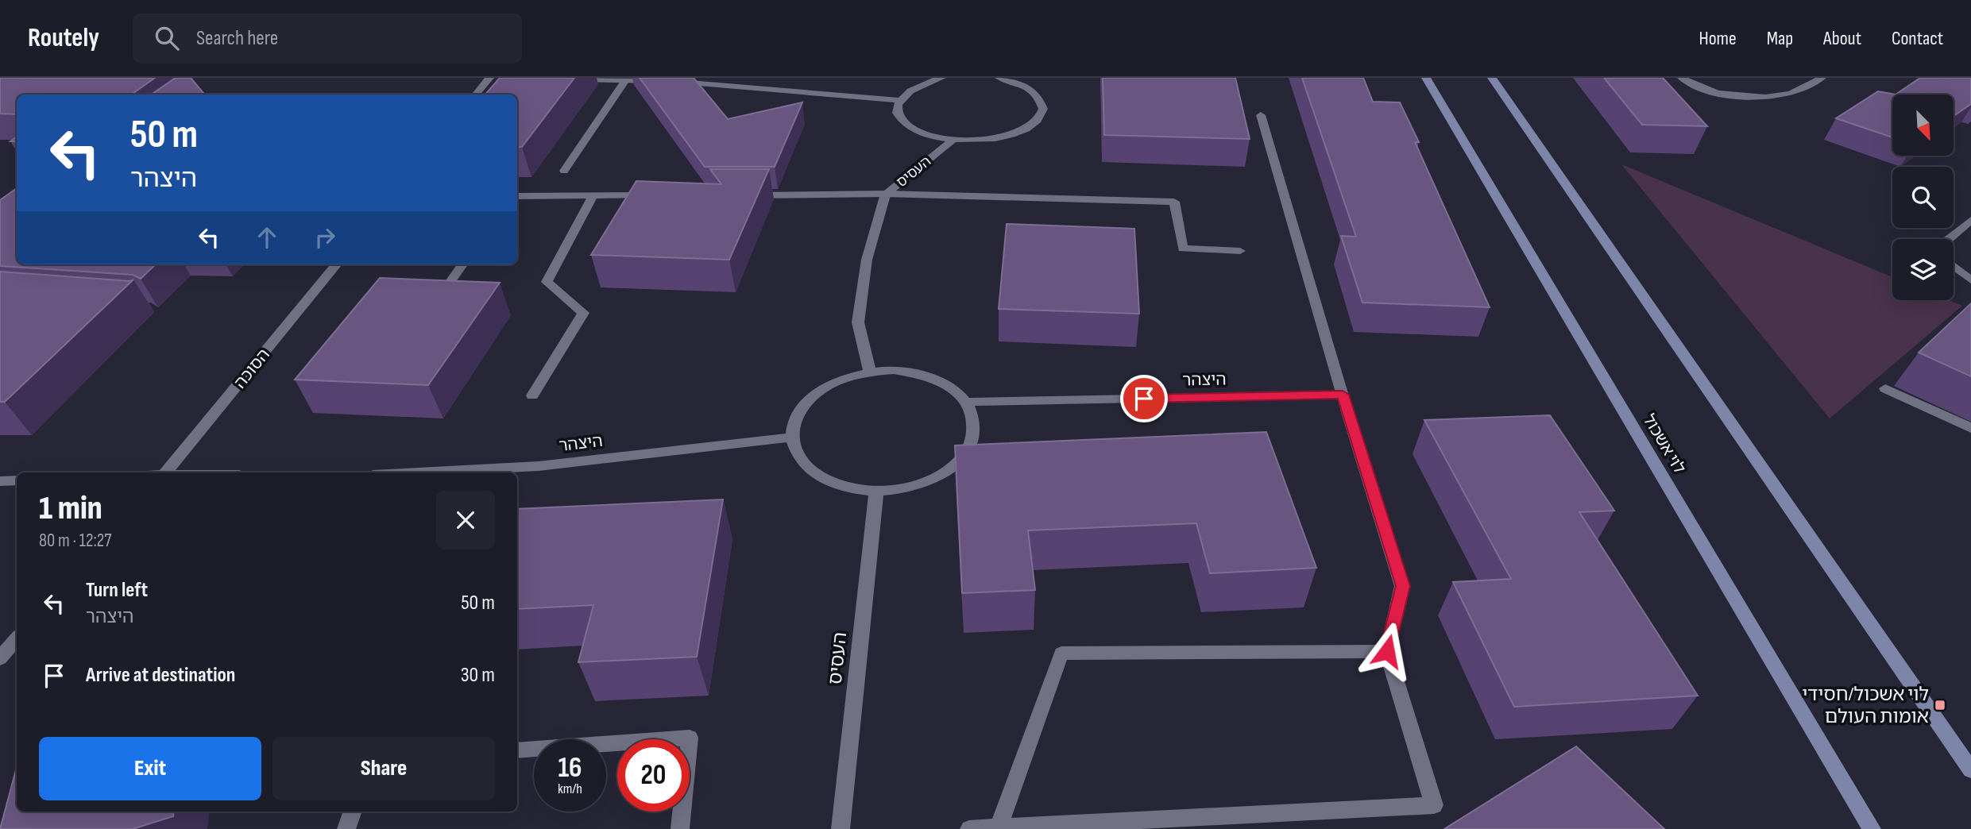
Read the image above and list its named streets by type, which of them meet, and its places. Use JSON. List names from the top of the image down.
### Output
{
  "streets": {
    "main road": ["לוי אשכול"],
    "street": ["העסיס", "הסוכה", "היצהר"]
  },
  "crossings": [
    ["העסיס", "היצהר"]
  ],
  "places": {
    "transit": ["לוי אשכול/חסידי אומות העולם"]
  },
  "north": "bottom right",
  "page": {
    "header": "Routely",
    "search": "Search here",
    "nav": [
      "Home",
      "Map",
      "About",
      "Contact"
    ],
    "turn": ["50 m", "היצהר"],
    "heading": ["1 min", "80 m · 12:27"],
    "list": [
      {
        "name": "Turn left",
        "note": "היצהר",
        "value": "50 m"
      },
      {
        "name": "Arrive at destination",
        "value": "30 m"
      }
    ],
    "buttons": ["Exit", "Share"],
    "speed": "16 km/h",
    "limit": "20"
  }
}
